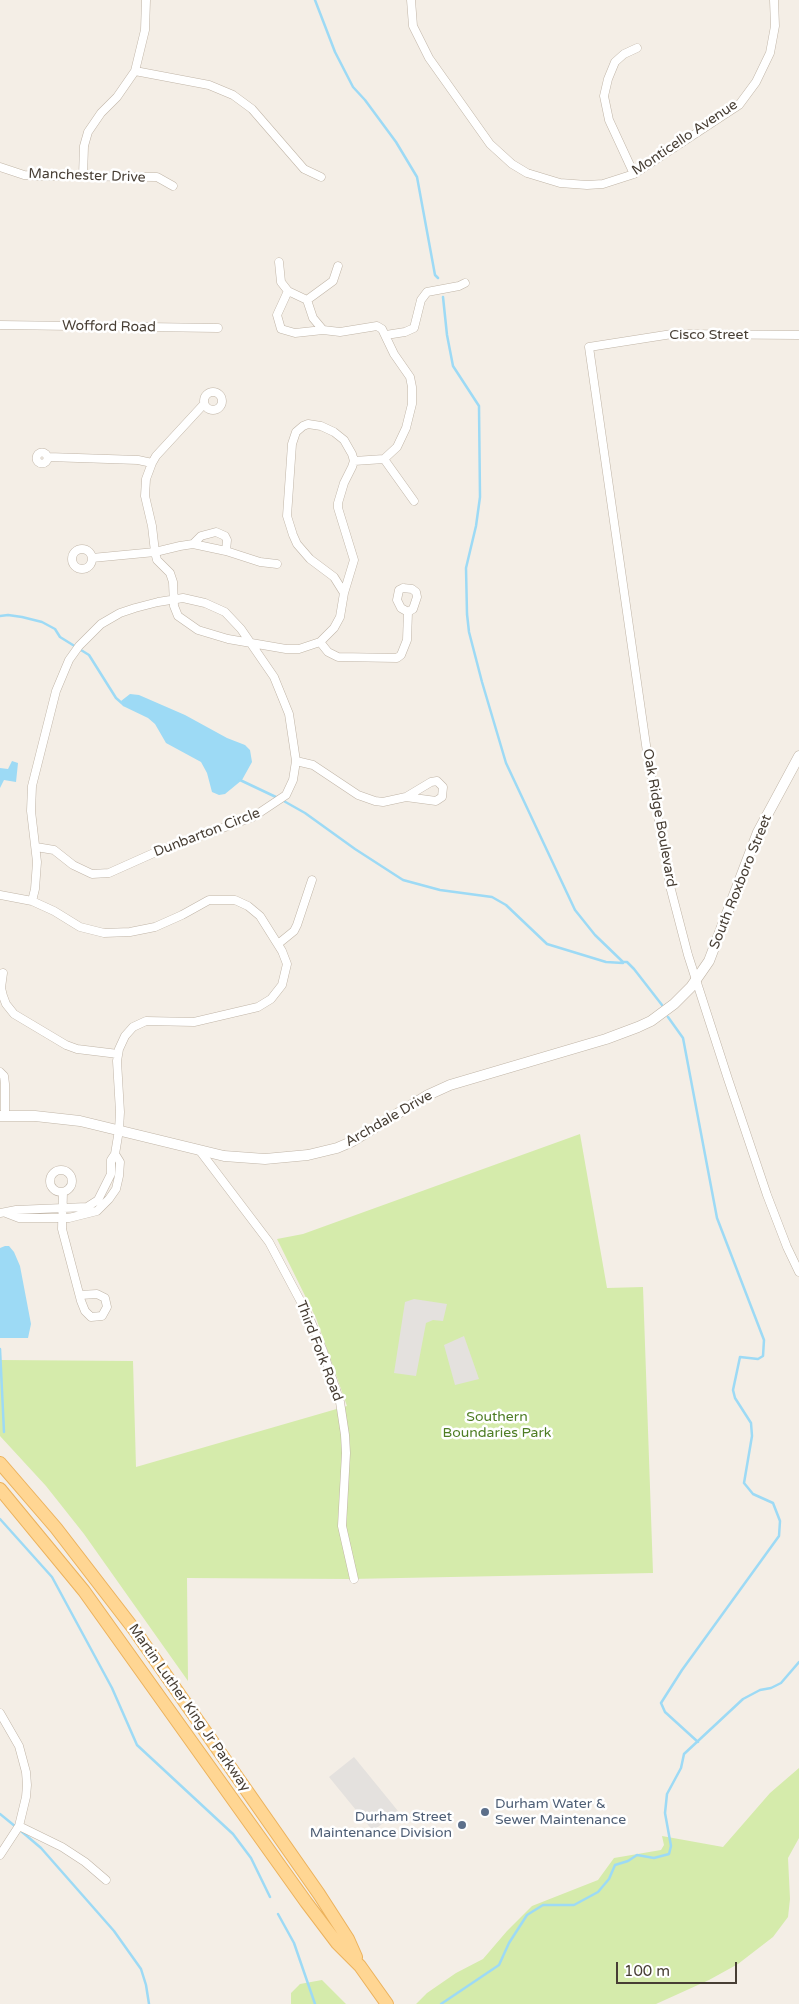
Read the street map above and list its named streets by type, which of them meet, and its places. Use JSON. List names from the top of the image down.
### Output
{
  "streets": {
    "main road": ["Martin Luther King Jr Parkway"],
    "street": [
      "Monticello Avenue",
      "Manchester Drive",
      "Wofford Road",
      "Cisco Street",
      "Oak Ridge Boulevard",
      "Dunbarton Circle",
      "South Roxboro Street",
      "Archdale Drive",
      "Third Fork Road"
    ]
  },
  "crossings": [
    ["Cisco Street", "Oak Ridge Boulevard"],
    ["Oak Ridge Boulevard", "South Roxboro Street"],
    ["Oak Ridge Boulevard", "Archdale Drive"],
    ["South Roxboro Street", "Archdale Drive"],
    ["Archdale Drive", "Third Fork Road"]
  ],
  "parks": ["Southern Boundaries Park"],
  "places": ["Durham Water & Sewer Maintenance", "Durham Street Maintenance Division"],
  "scale_bar": "100 m"
}
